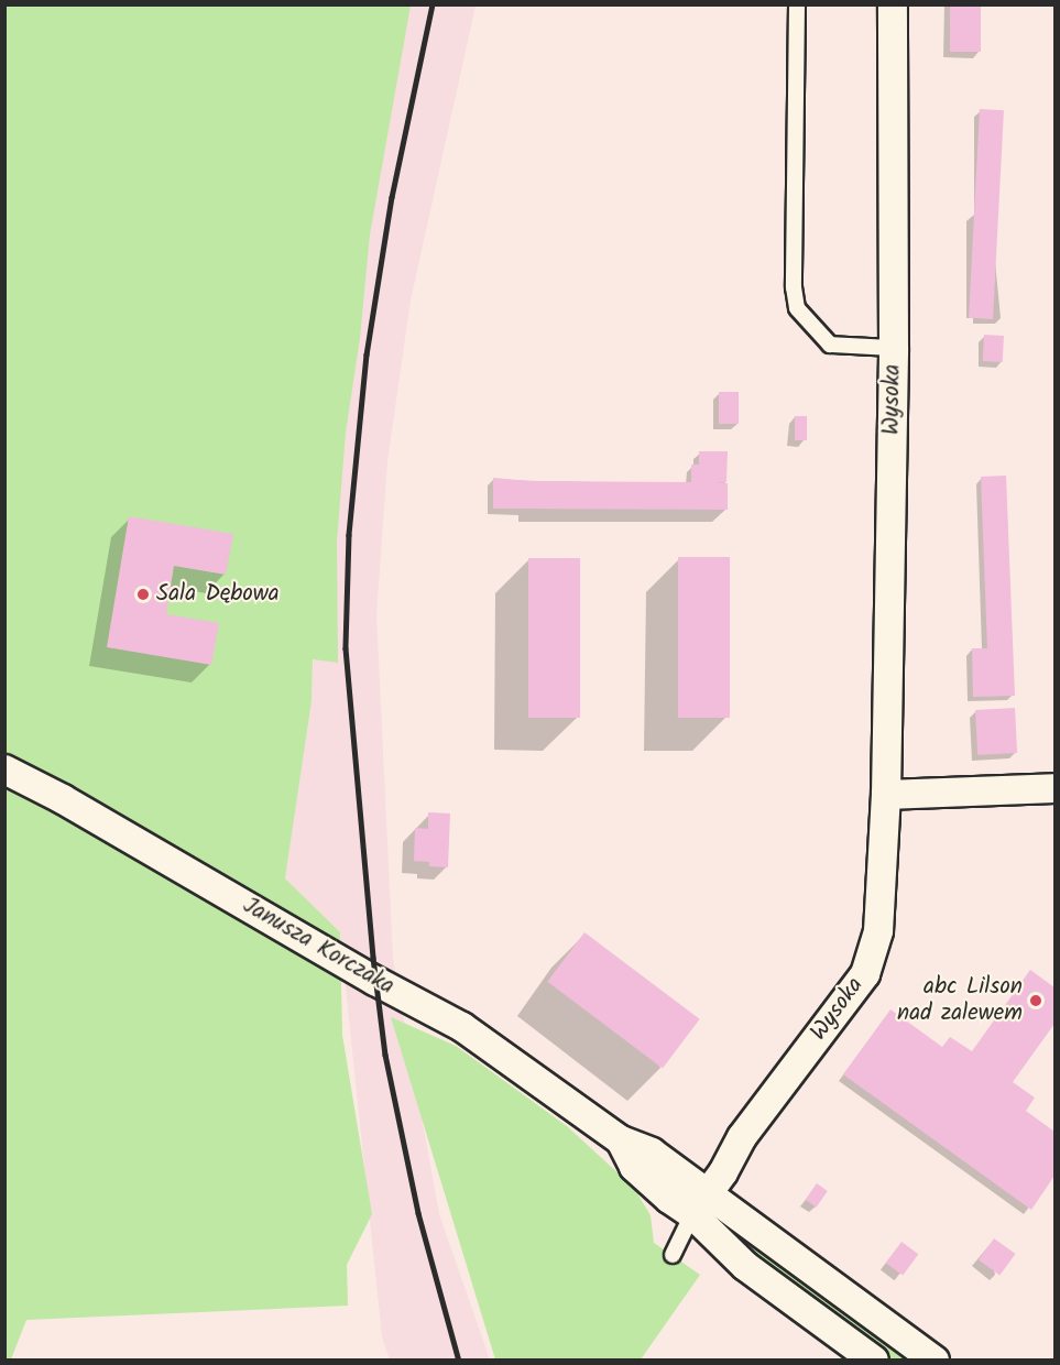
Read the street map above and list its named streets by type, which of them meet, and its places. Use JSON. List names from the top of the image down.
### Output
{
  "streets": {
    "street": ["Wysoka", "Janusza Korczaka"]
  },
  "crossings": [
    ["Wysoka", "Janusza Korczaka"]
  ],
  "places": ["Sala Dębowa", "abc Lilson nad zalewem"]
}
